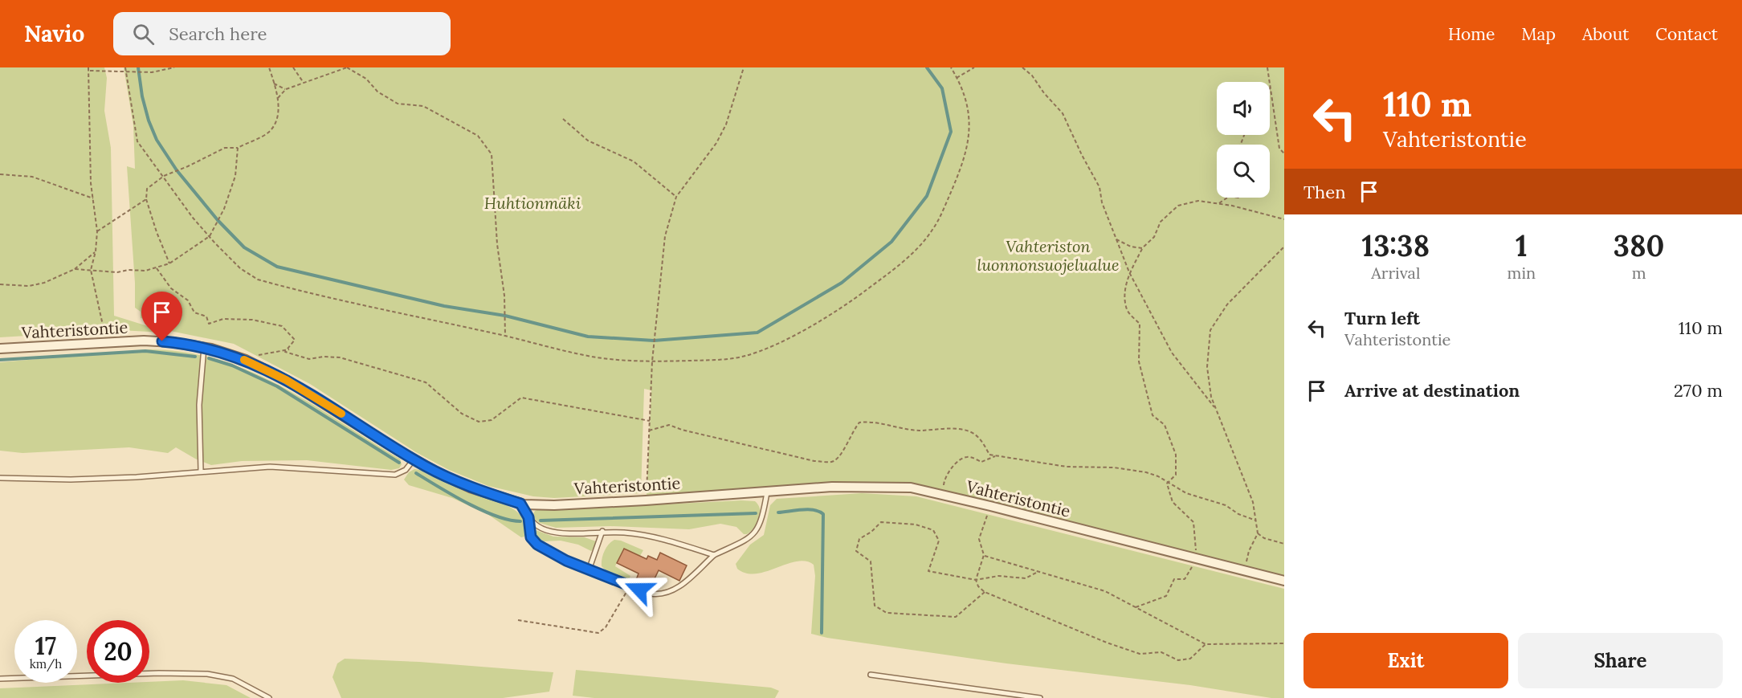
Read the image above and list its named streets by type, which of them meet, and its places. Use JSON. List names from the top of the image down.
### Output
{
  "streets": {
    "street": ["Vahteristontie"]
  },
  "parks": ["Huhtionmäki", "Vahteriston luonnonsuojelualue"],
  "page": {
    "header": "Navio",
    "search": "Search here",
    "nav": [
      "Home",
      "Map",
      "About",
      "Contact"
    ],
    "turn": ["110 m", "Vahteristontie"],
    "then": "Then",
    "eta": [
      "13:38",
      "Arrival",
      "1",
      "min",
      "380",
      "m"
    ],
    "list": [
      {
        "name": "Turn left",
        "note": "Vahteristontie",
        "value": "110 m"
      },
      {
        "name": "Arrive at destination",
        "value": "270 m"
      }
    ],
    "speed": "17 km/h",
    "limit": "20",
    "buttons": ["Exit", "Share"]
  }
}
